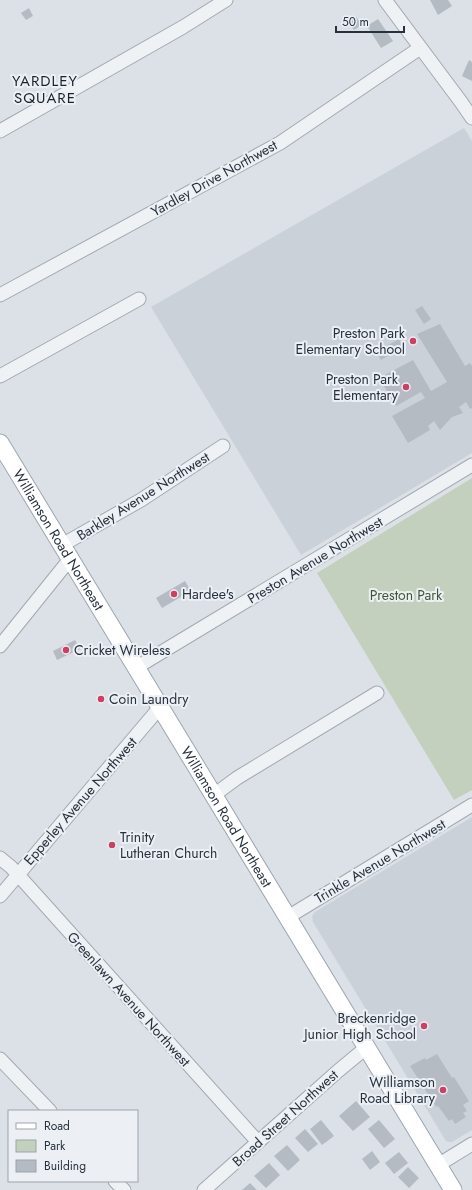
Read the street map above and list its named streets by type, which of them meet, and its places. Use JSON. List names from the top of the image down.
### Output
{
  "streets": {
    "main road": ["Williamson Road Northeast"],
    "street": [
      "Yardley Drive Northwest",
      "Barkley Avenue Northwest",
      "Preston Avenue Northwest",
      "Epperley Avenue Northwest",
      "Trinkle Avenue Northwest",
      "Greenlawn Avenue Northwest",
      "Broad Street Northwest"
    ]
  },
  "crossings": [
    ["Barkley Avenue Northwest", "Williamson Road Northeast"],
    ["Williamson Road Northeast", "Preston Avenue Northwest"],
    ["Williamson Road Northeast", "Epperley Avenue Northwest"],
    ["Williamson Road Northeast", "Trinkle Avenue Northwest"],
    ["Williamson Road Northeast", "Broad Street Northwest"],
    ["Epperley Avenue Northwest", "Greenlawn Avenue Northwest"],
    ["Greenlawn Avenue Northwest", "Broad Street Northwest"]
  ],
  "districts": ["YARDLEY SQUARE"],
  "parks": ["Preston Park"],
  "places": [
    "Preston Park Elementary School",
    "Preston Park Elementary",
    "Hardee's",
    "Cricket Wireless",
    "Coin Laundry",
    "Trinity Lutheran Church",
    "Breckenridge Junior High School",
    "Williamson Road Library"
  ],
  "legend": ["Road", "Park", "Building"],
  "scale_bar": "50 m"
}
